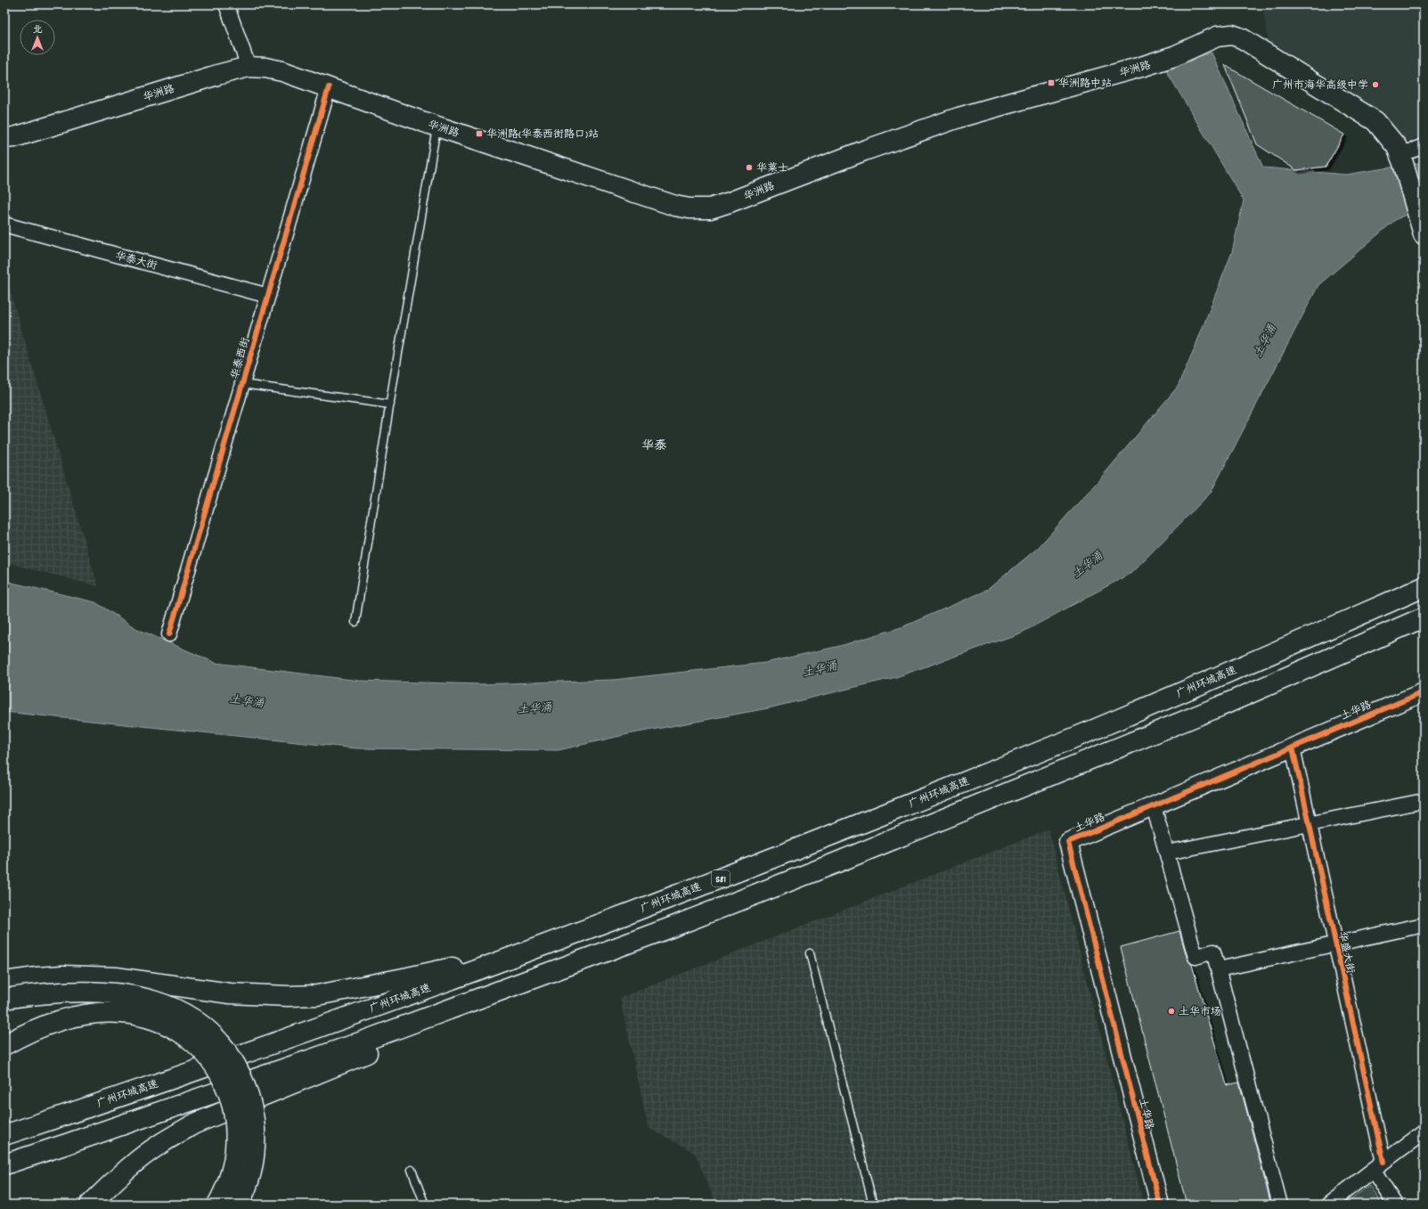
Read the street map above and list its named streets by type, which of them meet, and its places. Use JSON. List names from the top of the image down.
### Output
{
  "streets": {
    "main road": ["华洲路", "广州环城高速", "S81"],
    "street": [
      "华泰大街",
      "华泰西街",
      "土华路",
      "华盛大街"
    ]
  },
  "crossings": [
    ["华洲路", "华泰西街"],
    ["华泰大街", "华泰西街"],
    ["土华路", "华盛大街"]
  ],
  "districts": ["华泰"],
  "water": ["土华涌"],
  "places": {
    "transit": ["华洲路中站", "华洲路(华泰西街路口)站"],
    "other": ["广州市海华高级中学", "华莱士", "土华市场"]
  },
  "north": "top"
}
